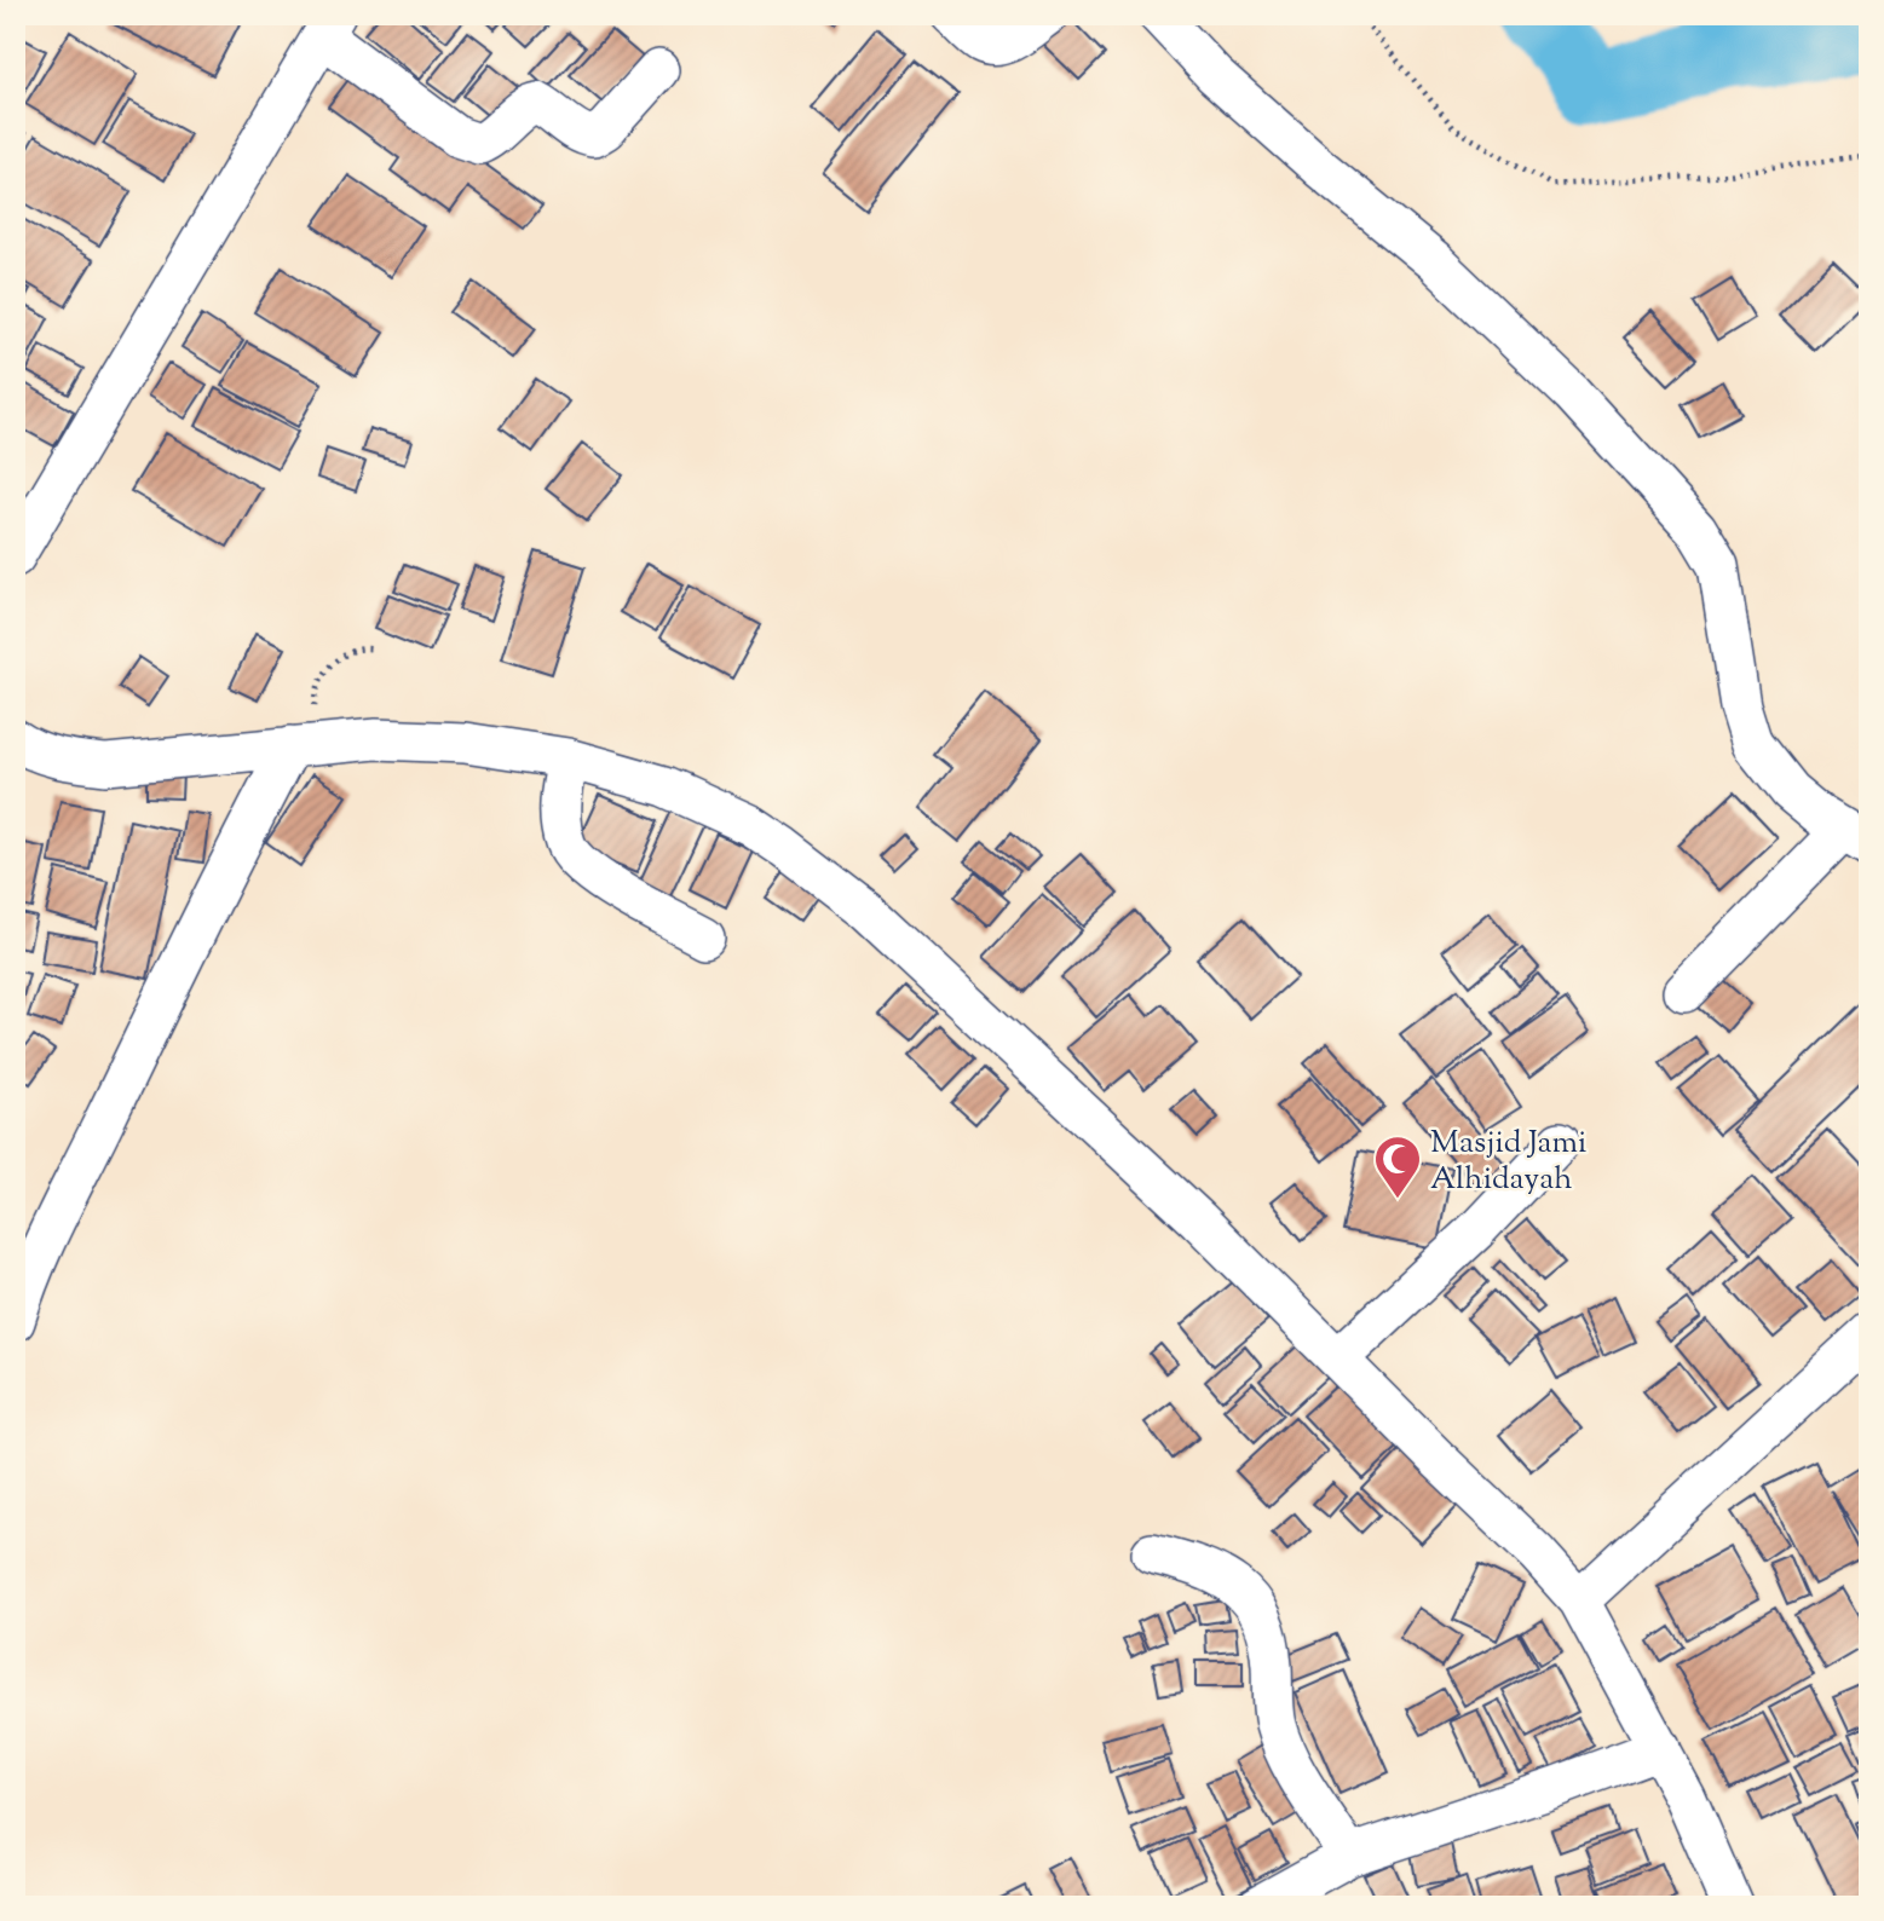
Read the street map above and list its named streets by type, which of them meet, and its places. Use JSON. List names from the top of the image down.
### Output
{
  "places": {
    "mosque": ["Masjid Jami Alhidayah"]
  }
}
